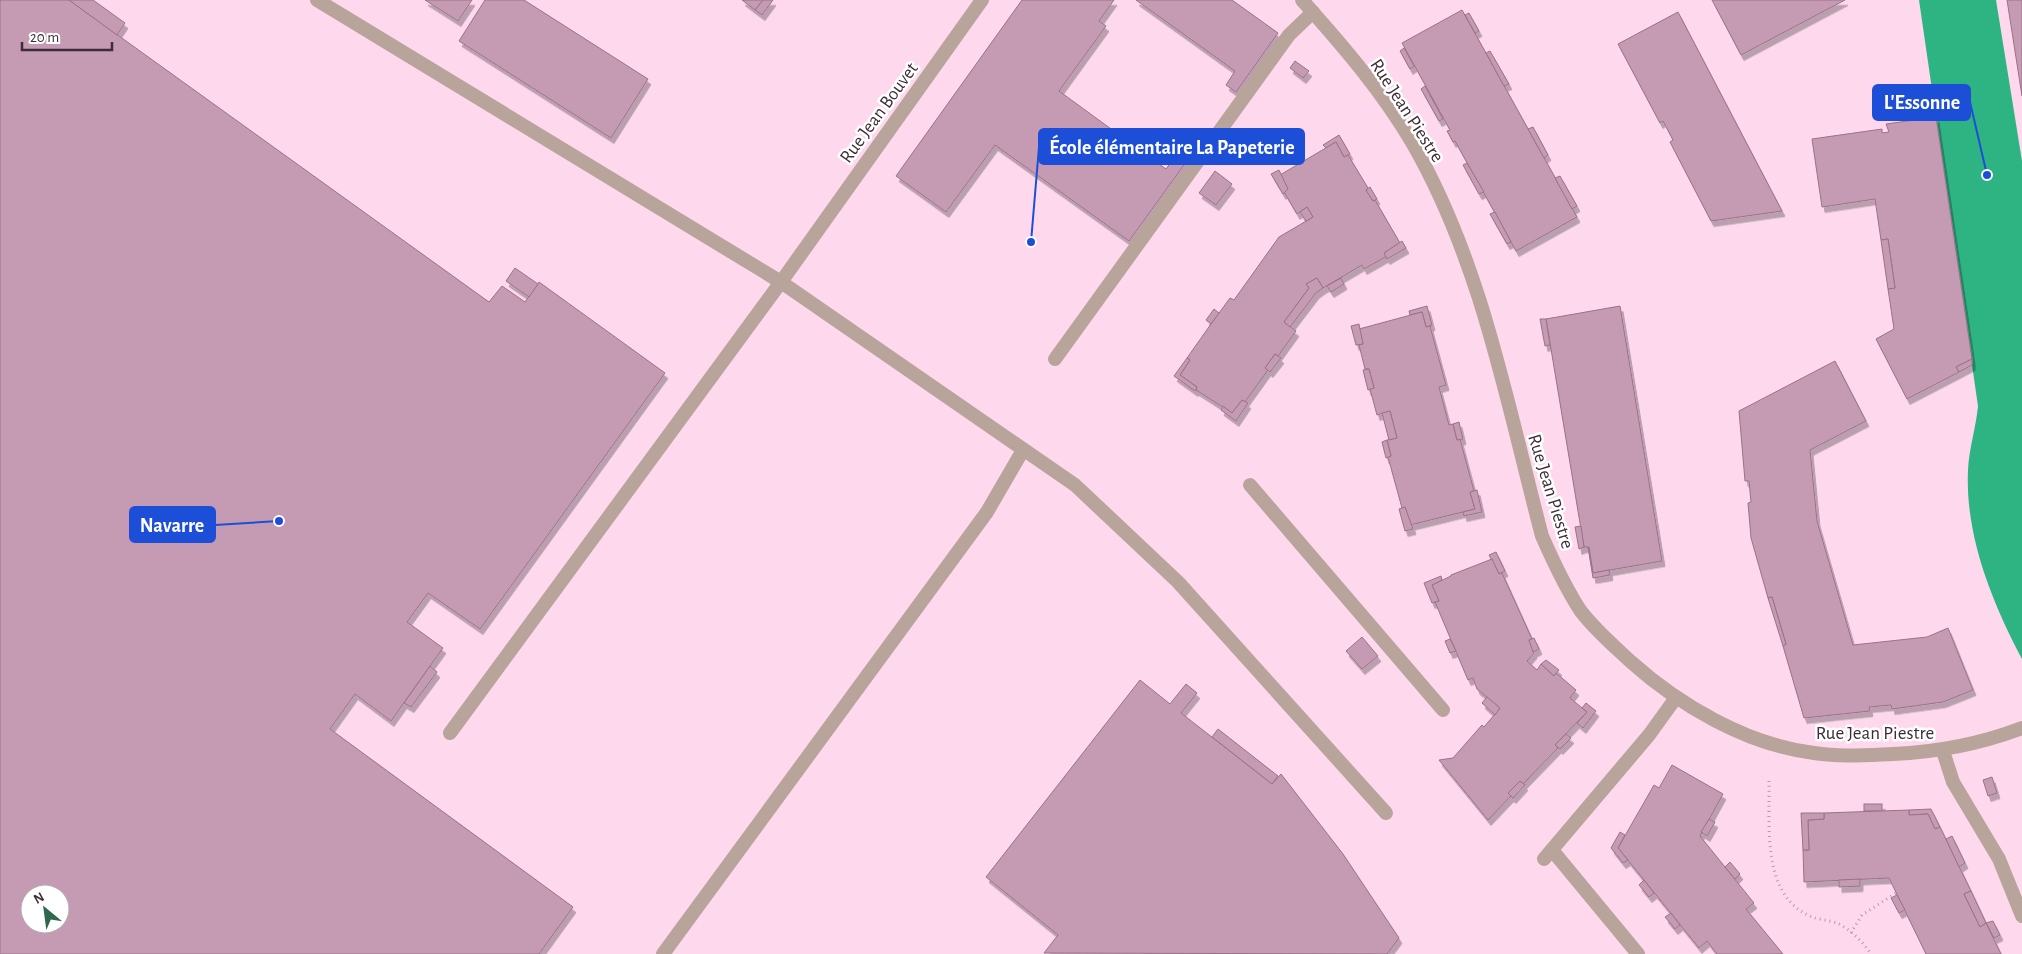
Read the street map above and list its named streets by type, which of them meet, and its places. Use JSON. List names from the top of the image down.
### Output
{
  "streets": {
    "street": ["Rue Jean Piestre", "Rue Jean Bouvet"]
  },
  "places": ["L'Essonne", "École élémentaire La Papeterie", "Navarre"],
  "scale_bar": "20 m",
  "north": "top left"
}
